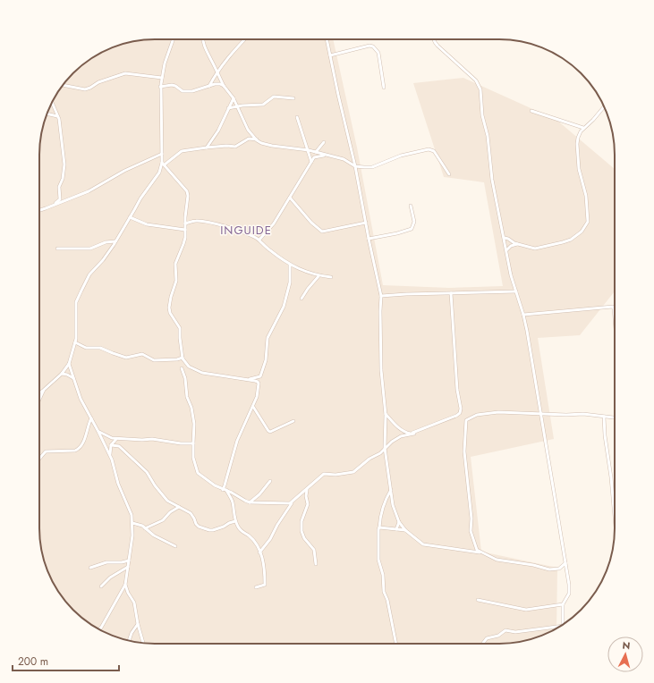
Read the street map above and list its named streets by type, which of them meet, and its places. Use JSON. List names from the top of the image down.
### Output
{
  "districts": ["INGUIDE"],
  "scale_bar": "200 m",
  "north": "top"
}
